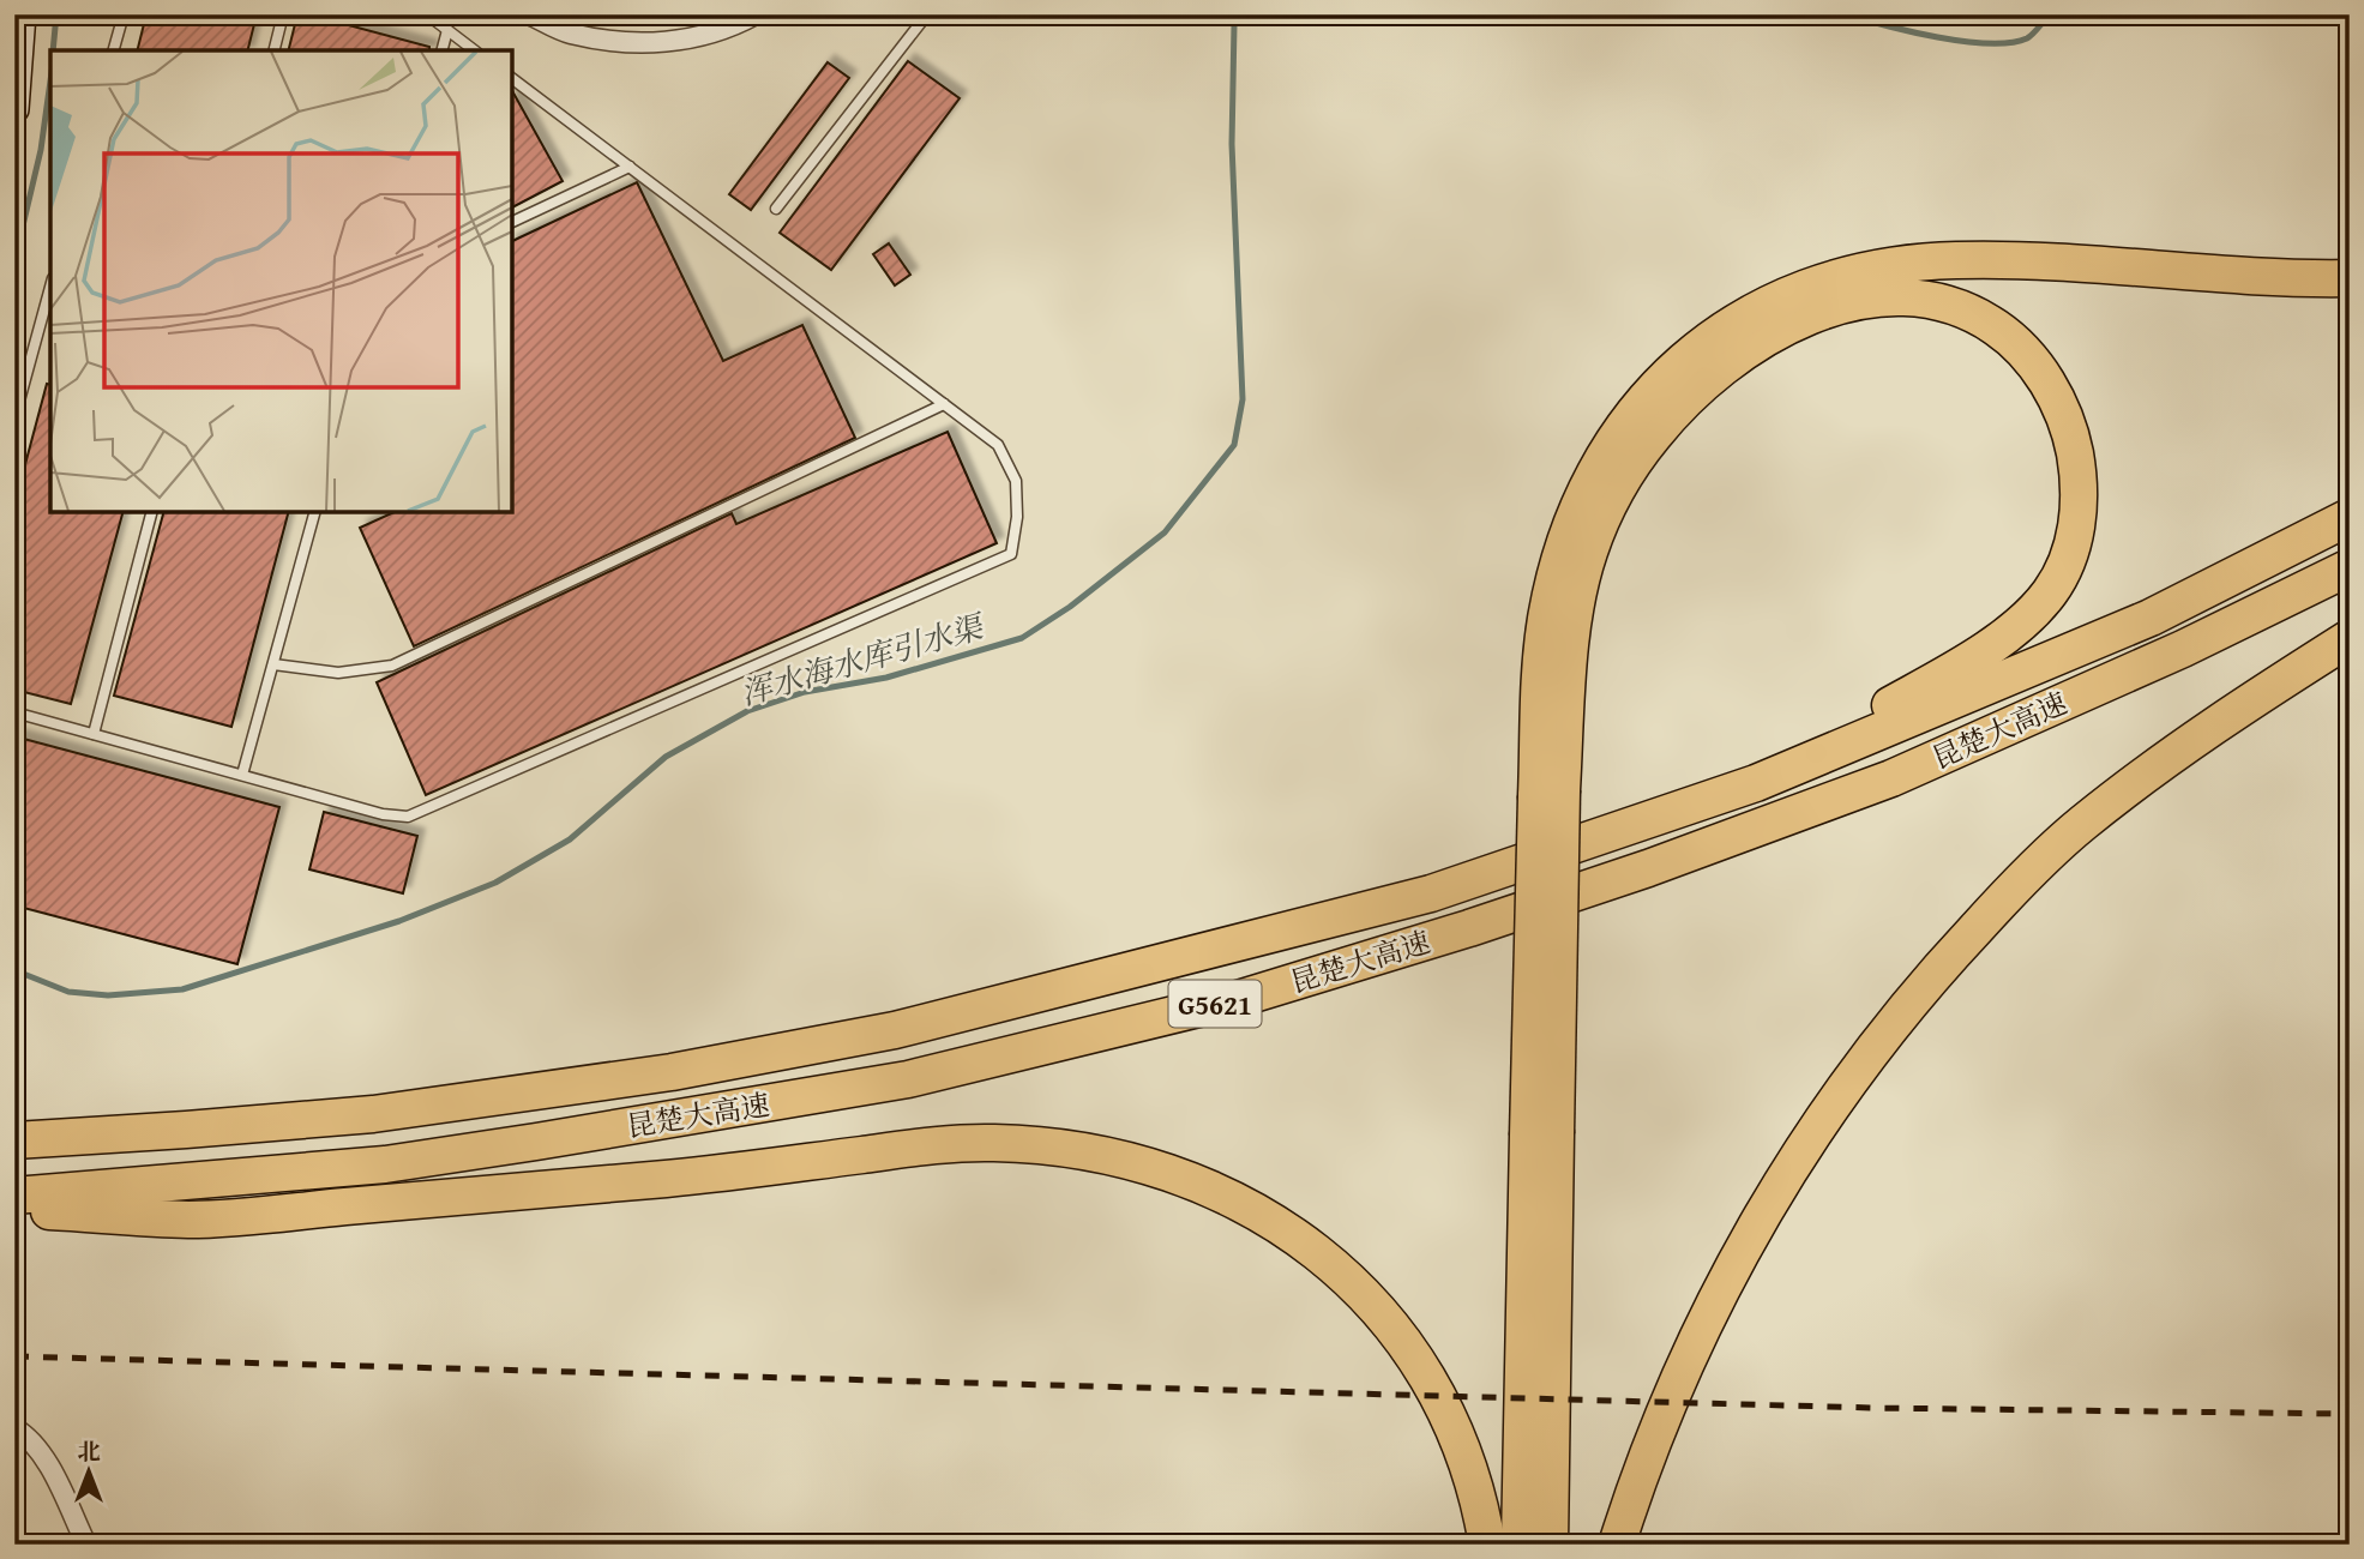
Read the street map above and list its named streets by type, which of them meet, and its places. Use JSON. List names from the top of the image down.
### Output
{
  "streets": {
    "highway": ["昆楚大高速", "G5621"]
  },
  "water": ["浑水海水库引水渠"],
  "north": "top"
}
